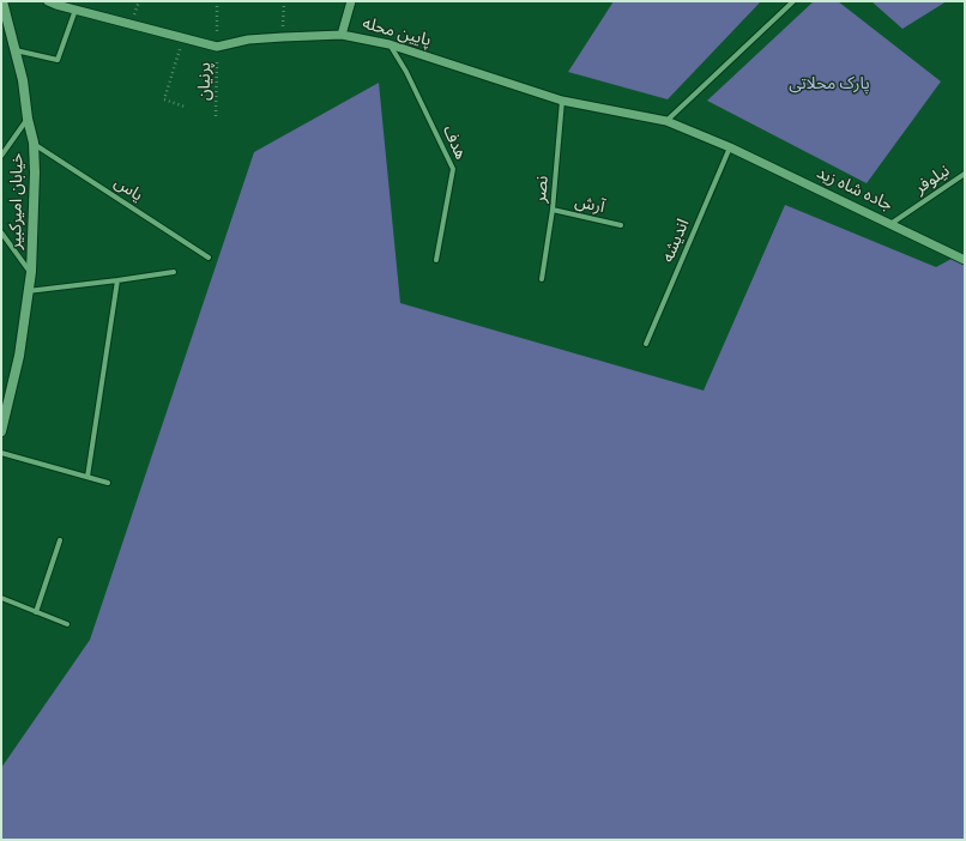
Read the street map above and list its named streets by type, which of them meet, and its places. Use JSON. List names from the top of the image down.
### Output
{
  "streets": {
    "main road": ["خیابان امیرکبیر"],
    "street": [
      "پایین محله",
      "هدف",
      "نیلوفر",
      "یاس",
      "نصر",
      "جاده شاه زید",
      "آرش",
      "اندیشه"
    ],
    "path": ["پرنیان"]
  },
  "crossings": [
    ["پایین محله", "پرنیان"],
    ["پایین محله", "هدف"],
    ["پایین محله", "نصر"],
    ["پایین محله", "جاده شاه زید"],
    ["پایین محله", "اندیشه"],
    ["نیلوفر", "جاده شاه زید"],
    ["یاس", "خیابان امیرکبیر"],
    ["نصر", "آرش"],
    ["جاده شاه زید", "اندیشه"]
  ],
  "parks": ["پارک محلاتی"]
}
